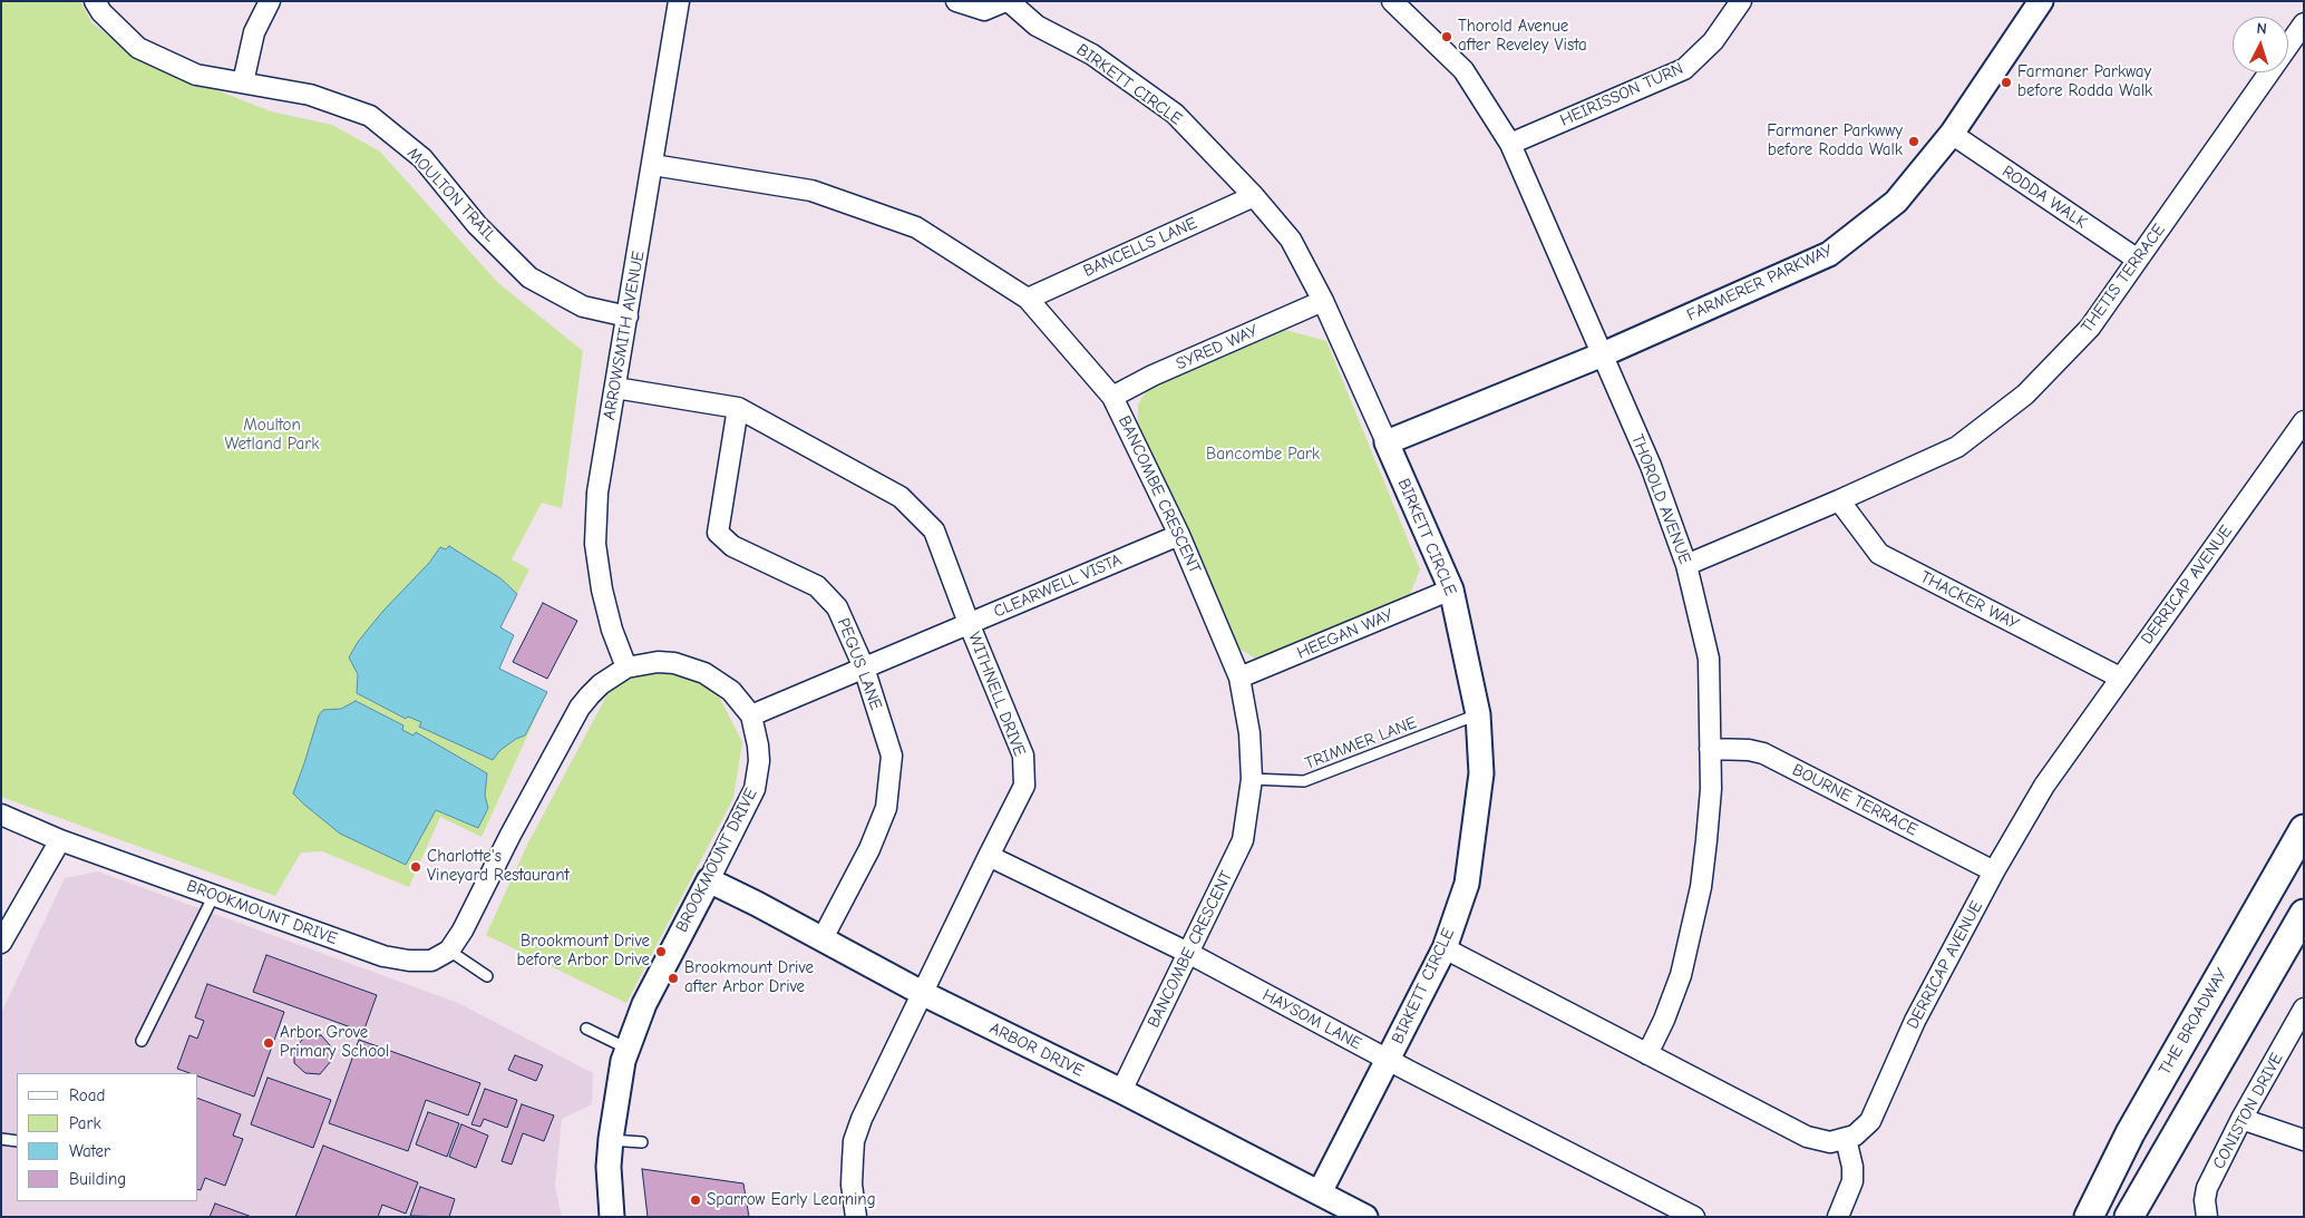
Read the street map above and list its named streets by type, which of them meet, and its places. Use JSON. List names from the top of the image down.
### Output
{
  "streets": {
    "main road": ["THE BROADWAY"],
    "street": [
      "BIRKETT CIRCLE",
      "HEIRISSON TURN",
      "MOULTON TRAIL",
      "RODDA WALK",
      "BANCELLS LANE",
      "THETIS TERRACE",
      "FARMERER PARKWAY",
      "ARROWSMITH AVENUE",
      "SYRED WAY",
      "BANCOMBE CRESCENT",
      "THOROLD AVENUE",
      "DERRICAP AVENUE",
      "CLEARWELL VISTA",
      "THACKER WAY",
      "HEEGAN WAY",
      "PEGUS LANE",
      "WITHNELL DRIVE",
      "BOURNE TERRACE",
      "BROOKMOUNT DRIVE",
      "HAYSOM LANE",
      "ARBOR DRIVE",
      "CONISTON DRIVE"
    ],
    "lane": ["TRIMMER LANE"]
  },
  "crossings": [
    ["BIRKETT CIRCLE", "BANCELLS LANE"],
    ["BIRKETT CIRCLE", "FARMERER PARKWAY"],
    ["BIRKETT CIRCLE", "SYRED WAY"],
    ["BIRKETT CIRCLE", "HEEGAN WAY"],
    ["BIRKETT CIRCLE", "TRIMMER LANE"],
    ["BIRKETT CIRCLE", "HAYSOM LANE"],
    ["BIRKETT CIRCLE", "ARBOR DRIVE"],
    ["HEIRISSON TURN", "THOROLD AVENUE"],
    ["MOULTON TRAIL", "ARROWSMITH AVENUE"],
    ["RODDA WALK", "THETIS TERRACE"],
    ["RODDA WALK", "FARMERER PARKWAY"],
    ["BANCELLS LANE", "BANCOMBE CRESCENT"],
    ["THETIS TERRACE", "THOROLD AVENUE"],
    ["THETIS TERRACE", "THACKER WAY"],
    ["FARMERER PARKWAY", "THOROLD AVENUE"],
    ["ARROWSMITH AVENUE", "BANCOMBE CRESCENT"],
    ["ARROWSMITH AVENUE", "WITHNELL DRIVE"],
    ["ARROWSMITH AVENUE", "BROOKMOUNT DRIVE"],
    ["SYRED WAY", "BANCOMBE CRESCENT"],
    ["BANCOMBE CRESCENT", "CLEARWELL VISTA"],
    ["BANCOMBE CRESCENT", "HEEGAN WAY"],
    ["BANCOMBE CRESCENT", "TRIMMER LANE"],
    ["BANCOMBE CRESCENT", "HAYSOM LANE"],
    ["BANCOMBE CRESCENT", "ARBOR DRIVE"],
    ["THOROLD AVENUE", "BOURNE TERRACE"],
    ["DERRICAP AVENUE", "THACKER WAY"],
    ["DERRICAP AVENUE", "BOURNE TERRACE"],
    ["CLEARWELL VISTA", "PEGUS LANE"],
    ["CLEARWELL VISTA", "WITHNELL DRIVE"],
    ["CLEARWELL VISTA", "BROOKMOUNT DRIVE"],
    ["PEGUS LANE", "WITHNELL DRIVE"],
    ["PEGUS LANE", "ARBOR DRIVE"],
    ["WITHNELL DRIVE", "HAYSOM LANE"],
    ["WITHNELL DRIVE", "ARBOR DRIVE"],
    ["BROOKMOUNT DRIVE", "ARBOR DRIVE"]
  ],
  "parks": ["Moulton Wetland Park", "Bancombe Park"],
  "places": [
    "Thorold Avenue after Reveley Vista",
    "Farmaner Parkway before Rodda Walk",
    "Farmaner Parkwwy before Rodda Walk",
    "Charlotte's Vineyard Restaurant",
    "Brookmount Drive before Arbor Drive",
    "Brookmount Drive after Arbor Drive",
    "Arbor Grove Primary School",
    "Sparrow Early Learning"
  ],
  "legend": [
    "Road",
    "Park",
    "Water",
    "Building"
  ],
  "north": "top"
}
